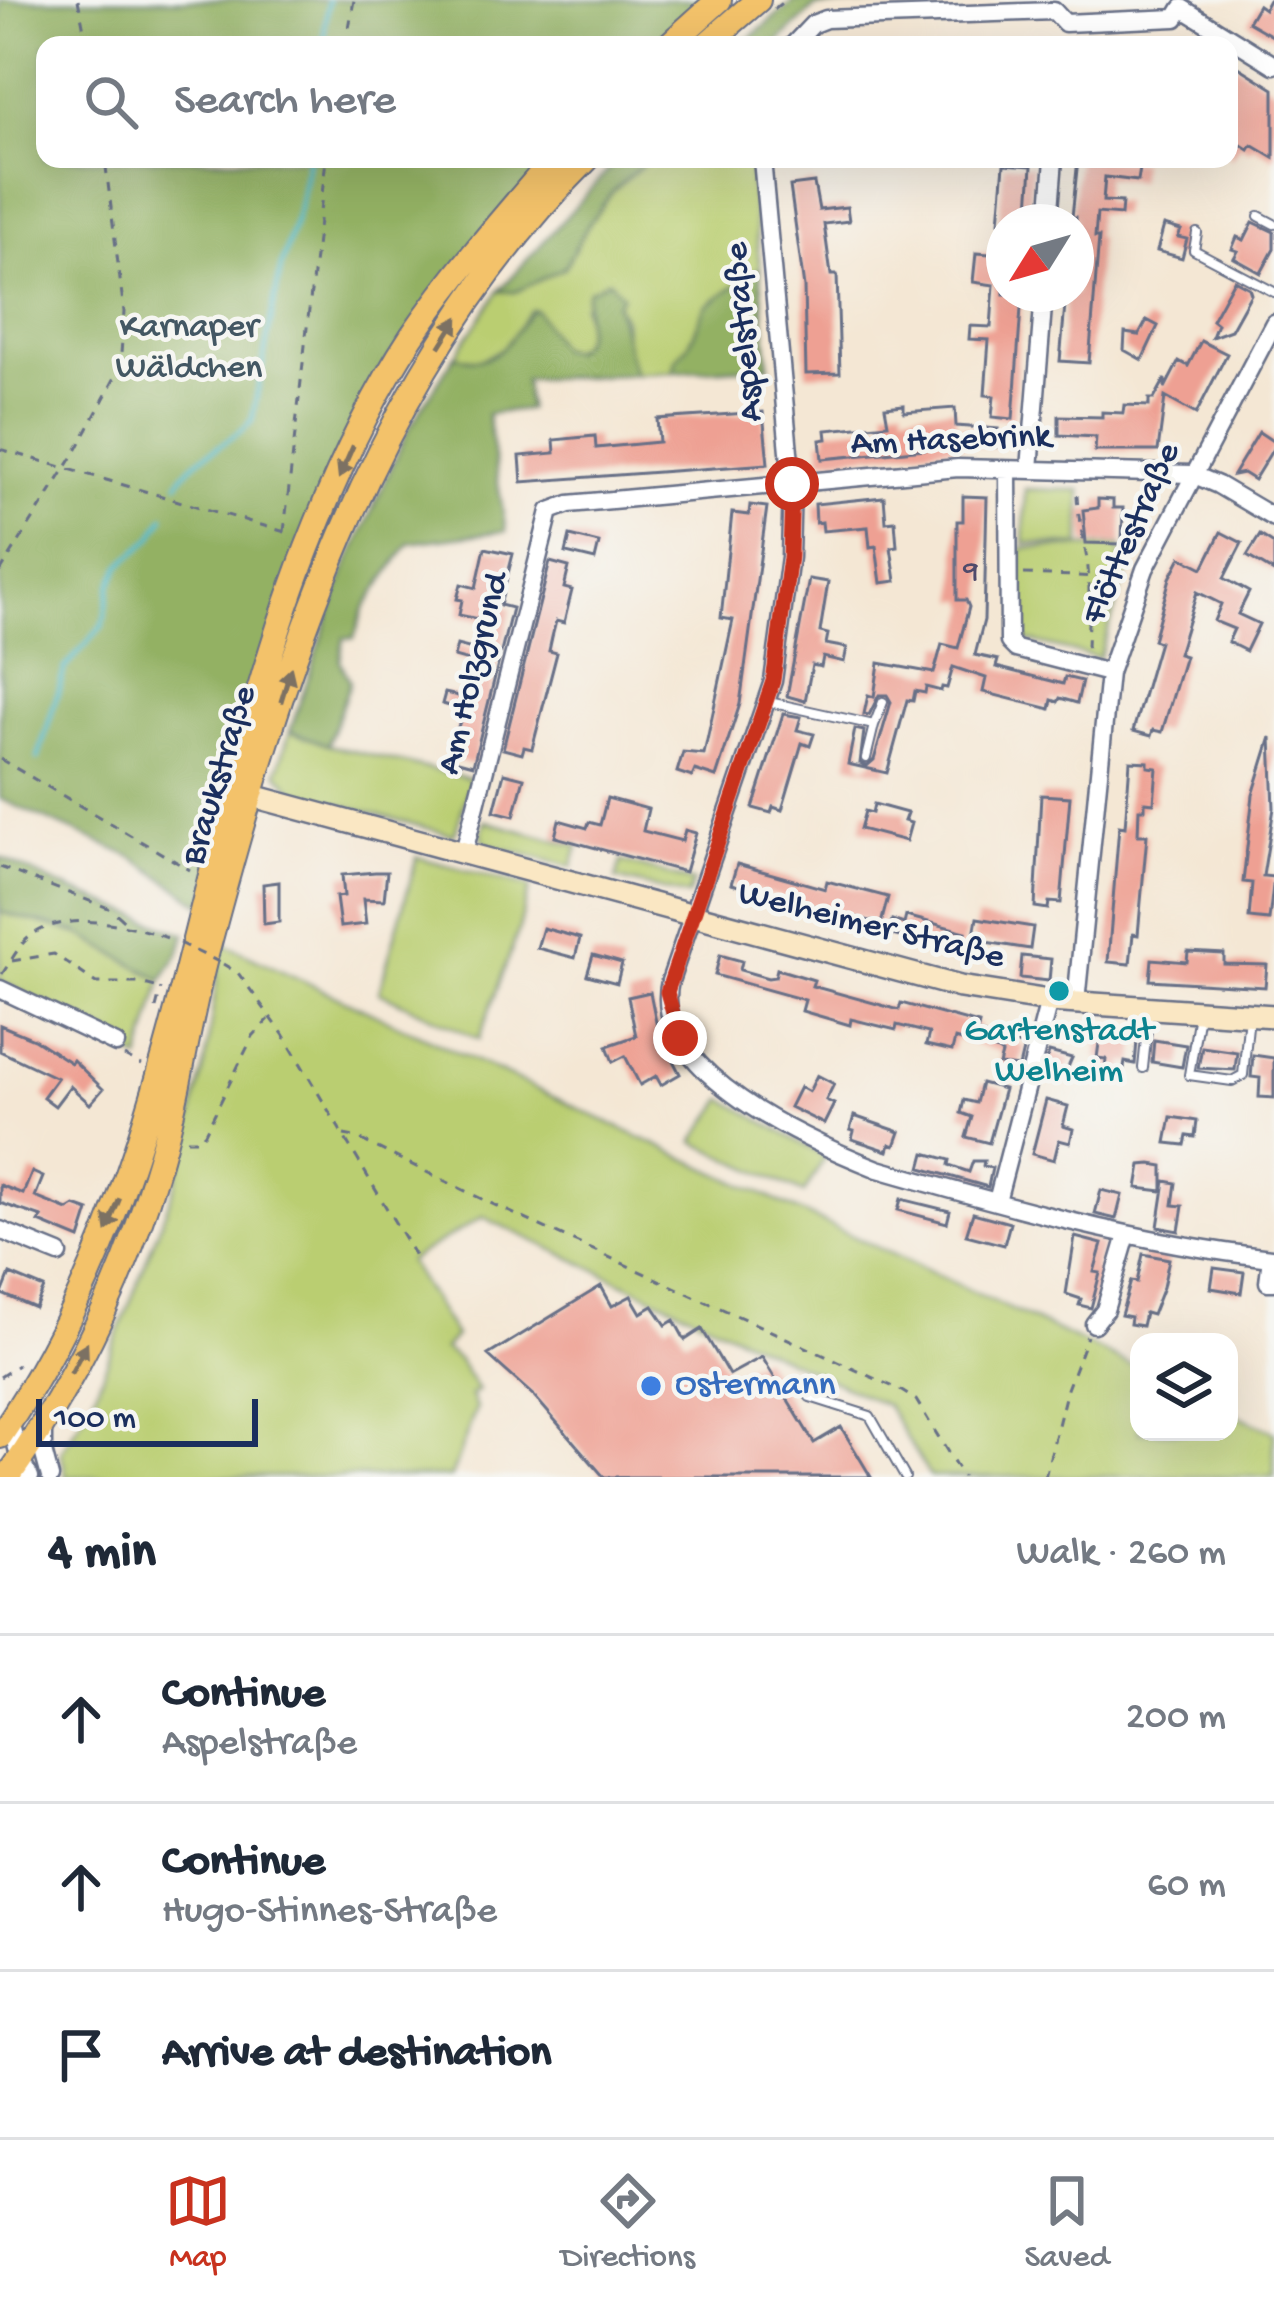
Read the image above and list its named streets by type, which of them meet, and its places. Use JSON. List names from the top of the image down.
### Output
{
  "streets": {
    "main road": ["Braukstraße"],
    "street": [
      "Aspelstraße",
      "Am Hasebrink",
      "Flöttestraße",
      "Am Holzgrund",
      "Welheimer Straße"
    ]
  },
  "crossings": [
    ["Aspelstraße", "Am Hasebrink"],
    ["Aspelstraße", "Welheimer Straße"],
    ["Am Hasebrink", "Flöttestraße"],
    ["Am Hasebrink", "Am Holzgrund"],
    ["Flöttestraße", "Welheimer Straße"],
    ["Am Holzgrund", "Welheimer Straße"],
    ["Braukstraße", "Welheimer Straße"]
  ],
  "parks": ["Karnaper Wäldchen"],
  "places": ["Gartenstadt Welheim", "Ostermann"],
  "house_numbers": ["9"],
  "scale_bar": "100 m",
  "north": "bottom left",
  "page": {
    "search": "Search here",
    "scale": "100 m",
    "heading": ["4 min", "Walk · 260 m"],
    "list": [
      ["Continue", "Aspelstraße", "200 m"],
      ["Continue", "Hugo-Stinnes-Straße", "60 m"],
      "Arrive at destination"
    ],
    "nav": ["Map", "Directions", "Saved"]
  }
}
